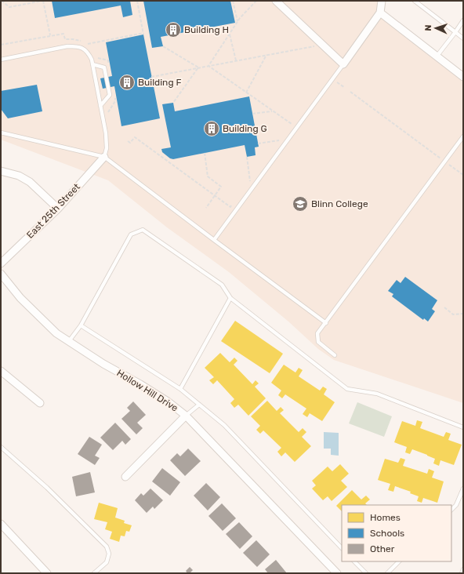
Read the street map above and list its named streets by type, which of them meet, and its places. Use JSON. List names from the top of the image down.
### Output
{
  "streets": {
    "street": ["East 25th Street", "Hollow Hill Drive"]
  },
  "places": {
    "building": ["Building H", "Building F", "Building G"],
    "school or university": ["Blinn College"]
  },
  "legend": ["Homes", "Schools", "Other"],
  "north": "left"
}
